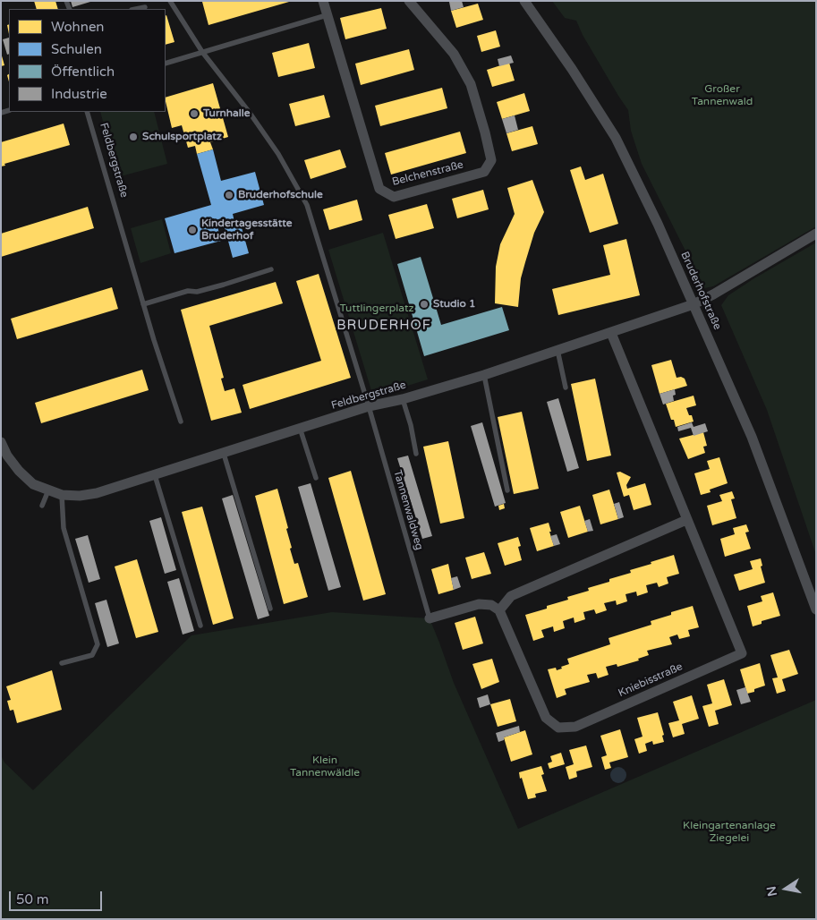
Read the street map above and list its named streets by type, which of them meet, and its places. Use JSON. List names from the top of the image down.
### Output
{
  "streets": {
    "street": [
      "Feldbergstraße",
      "Belchenstraße",
      "Bruderhofstraße",
      "Kniebisstraße"
    ],
    "lane": ["Tannenwaldweg"]
  },
  "crossings": [
    ["Feldbergstraße", "Bruderhofstraße"],
    ["Feldbergstraße", "Tannenwaldweg"],
    ["Feldbergstraße", "Kniebisstraße"]
  ],
  "districts": ["BRUDERHOF"],
  "parks": [
    "Großer Tannenwald",
    "Tuttlingerplatz",
    "Klein Tannenwäldle",
    "Kleingartenanlage Ziegelei"
  ],
  "places": [
    "Turnhalle",
    "Schulsportplatz",
    "Bruderhofschule",
    "Kindertagesstätte Bruderhof",
    "Studio 1"
  ],
  "legend": [
    "Wohnen",
    "Schulen",
    "Öffentlich",
    "Industrie"
  ],
  "scale_bar": "50 m",
  "north": "left"
}
